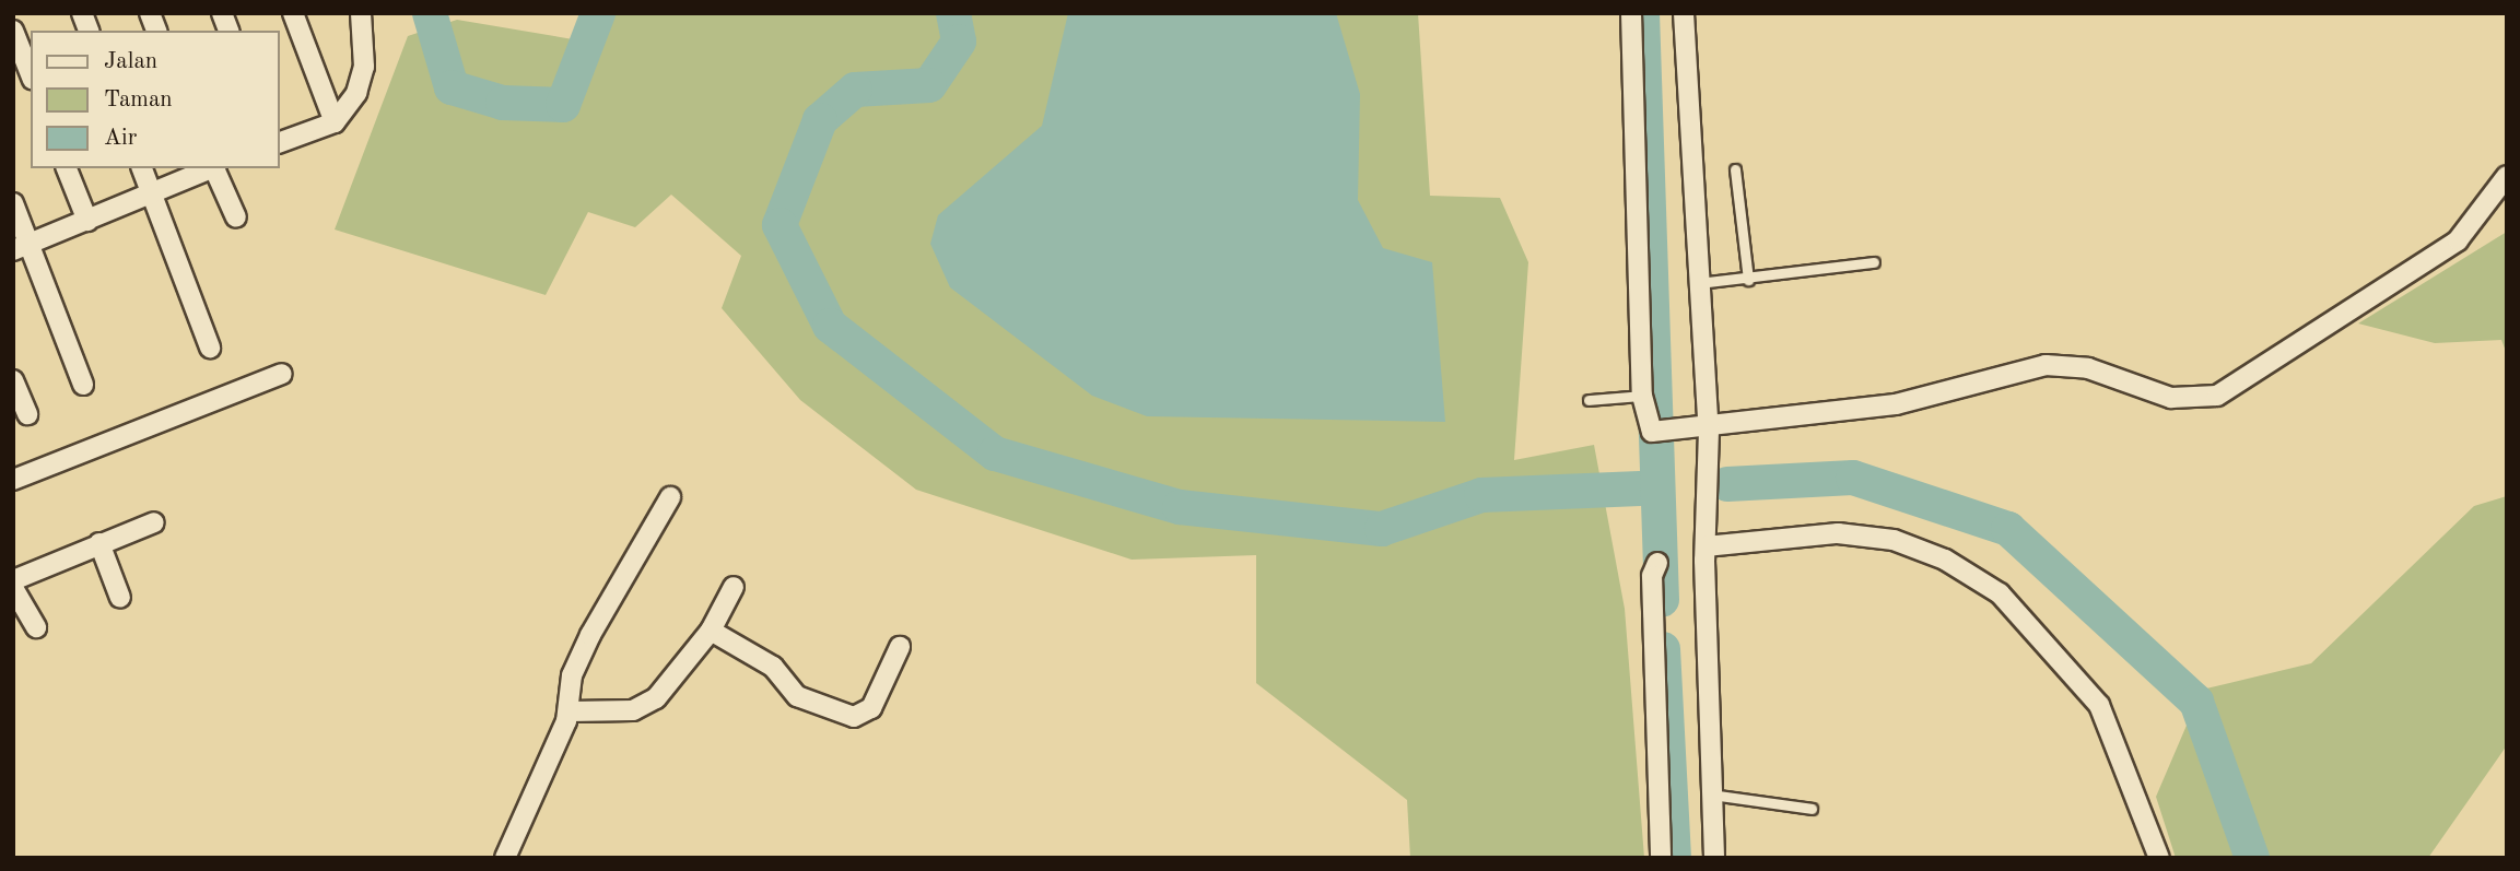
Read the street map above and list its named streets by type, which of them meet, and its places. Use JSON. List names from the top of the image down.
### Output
{
  "legend": ["Jalan", "Taman", "Air"]
}
